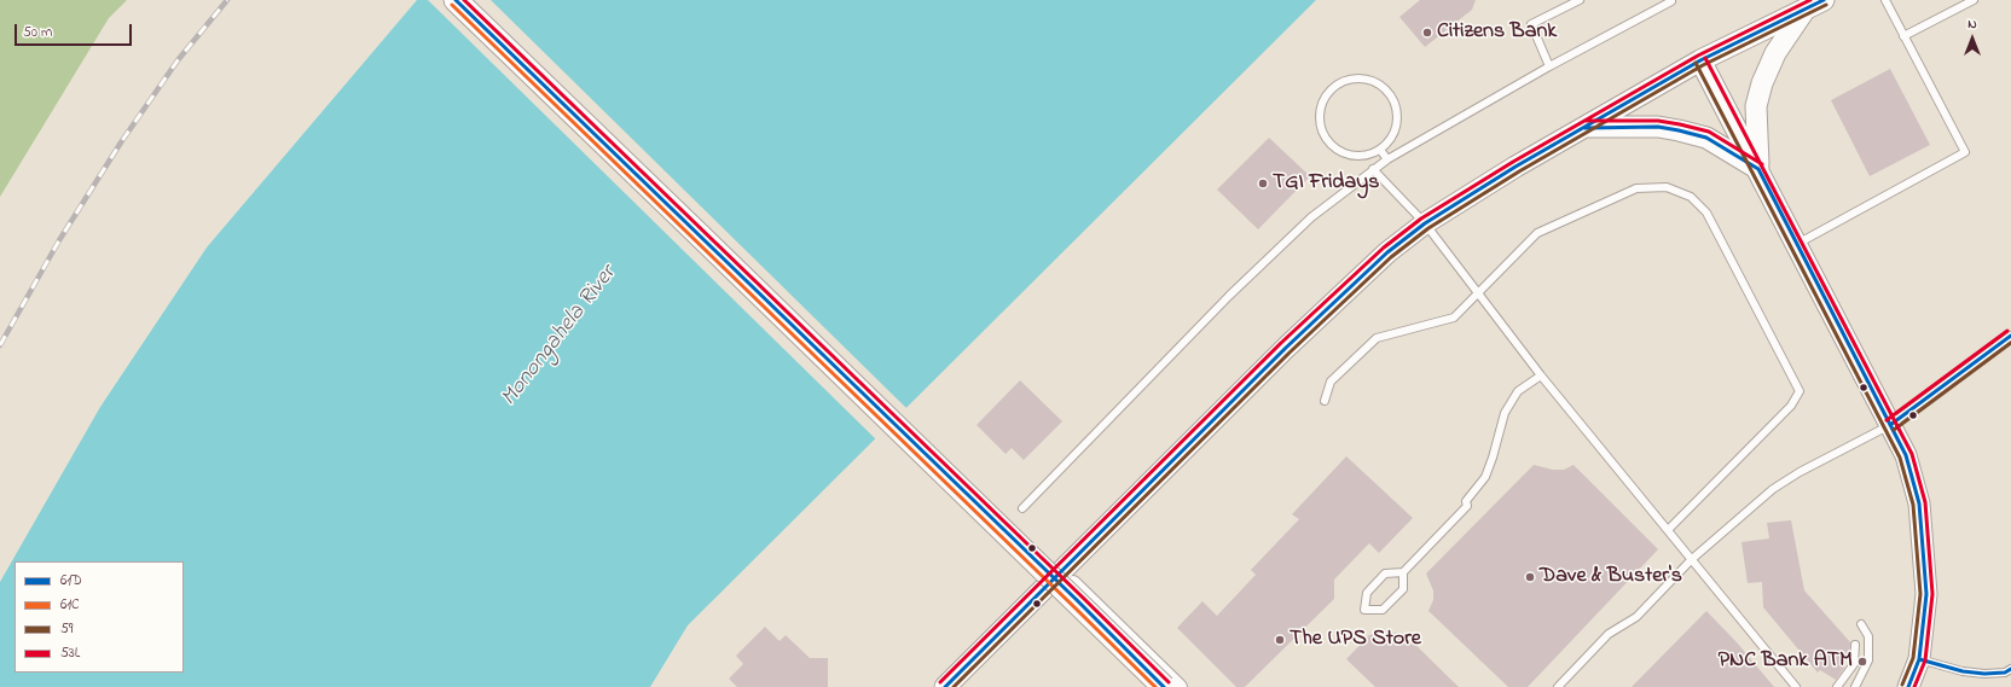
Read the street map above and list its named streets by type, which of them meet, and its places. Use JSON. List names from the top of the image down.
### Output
{
  "water": ["Monongahela River"],
  "places": [
    "Citizens Bank",
    "TGI Fridays",
    "Dave & Buster's",
    "The UPS Store",
    "PNC Bank ATM"
  ],
  "lines": [
    "transit line 61D",
    "transit line 53L",
    "transit line 61C",
    "transit line 59"
  ],
  "legend": [
    "61D",
    "61C",
    "59",
    "53L"
  ],
  "scale_bar": "50 m",
  "north": "top"
}
